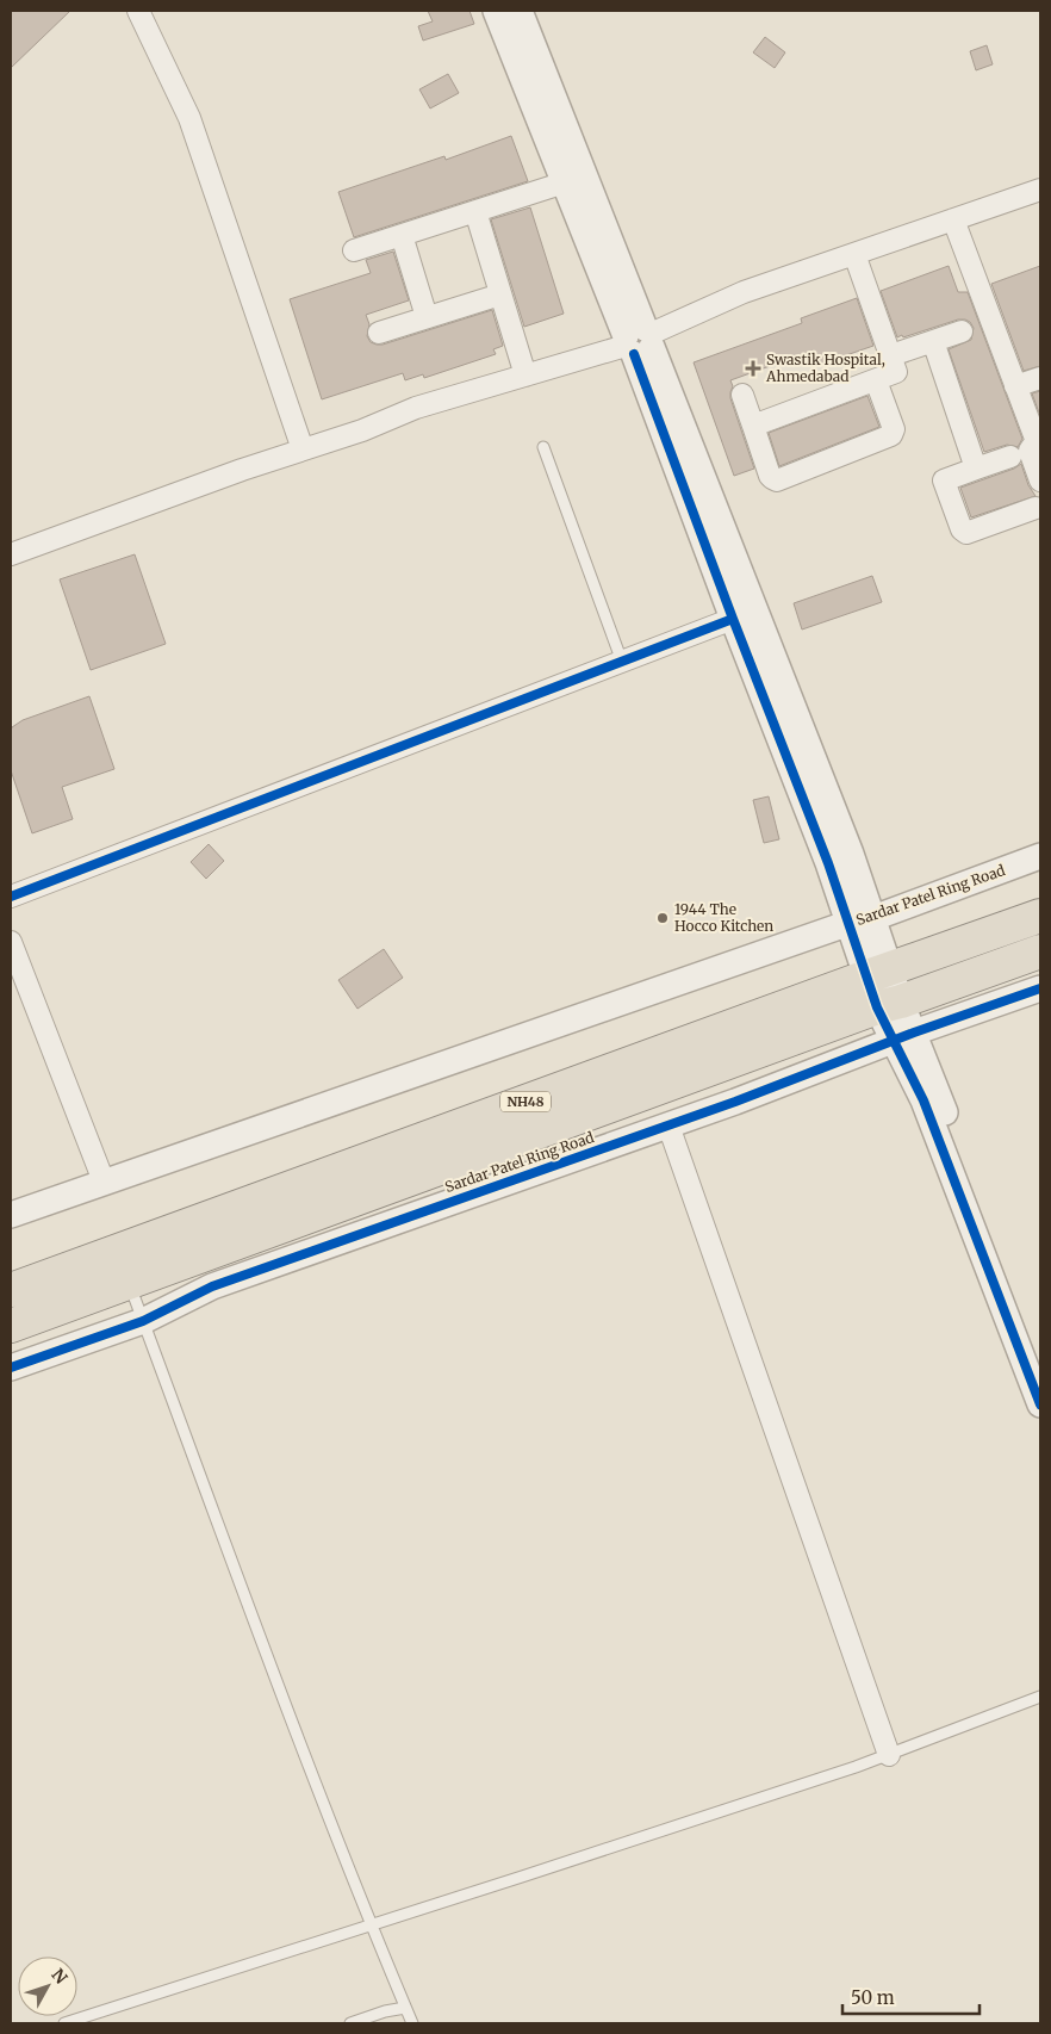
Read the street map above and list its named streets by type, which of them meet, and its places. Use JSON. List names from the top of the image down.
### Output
{
  "streets": {
    "highway": ["Sardar Patel Ring Road", "NH48"]
  },
  "places": {
    "health": ["Swastik Hospital, Ahmedabad"],
    "other": ["1944 The Hocco Kitchen"]
  },
  "scale_bar": "50 m",
  "north": "top right"
}
